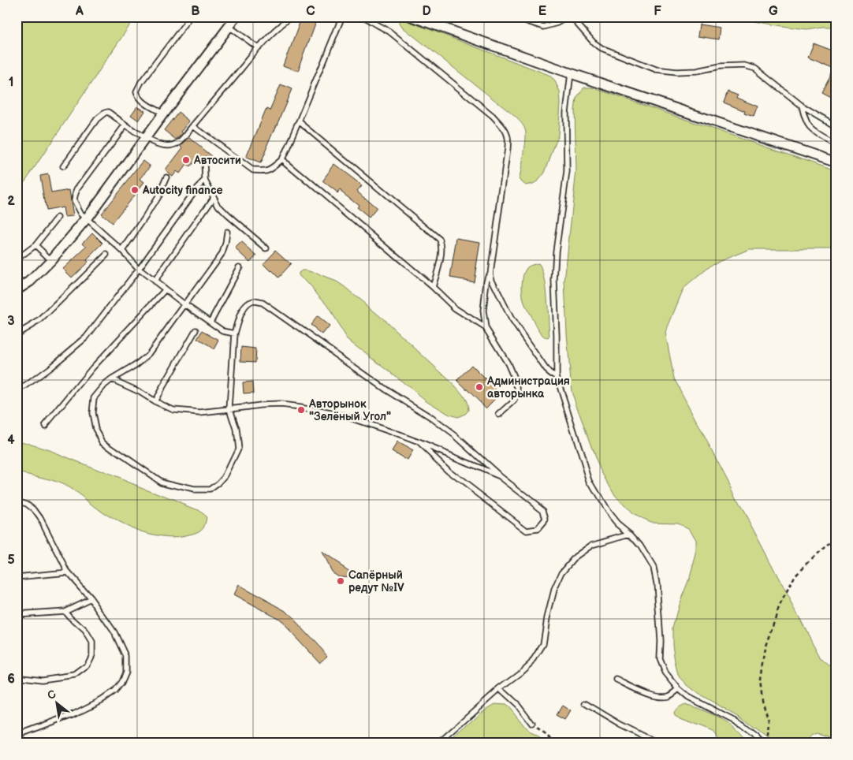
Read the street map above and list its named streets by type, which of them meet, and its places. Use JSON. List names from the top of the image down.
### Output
{
  "places": [
    "Автосити",
    "Autocity finance",
    "Администрация авторынка",
    "Авторынок \"Зелёный Угол\"",
    "Сапёрный редут №IV"
  ],
  "north": "top left",
  "grid": {
    "columns": [
      "A",
      "B",
      "C",
      "D",
      "E",
      "F",
      "G"
    ],
    "rows": [
      "1",
      "2",
      "3",
      "4",
      "5",
      "6"
    ]
  }
}
